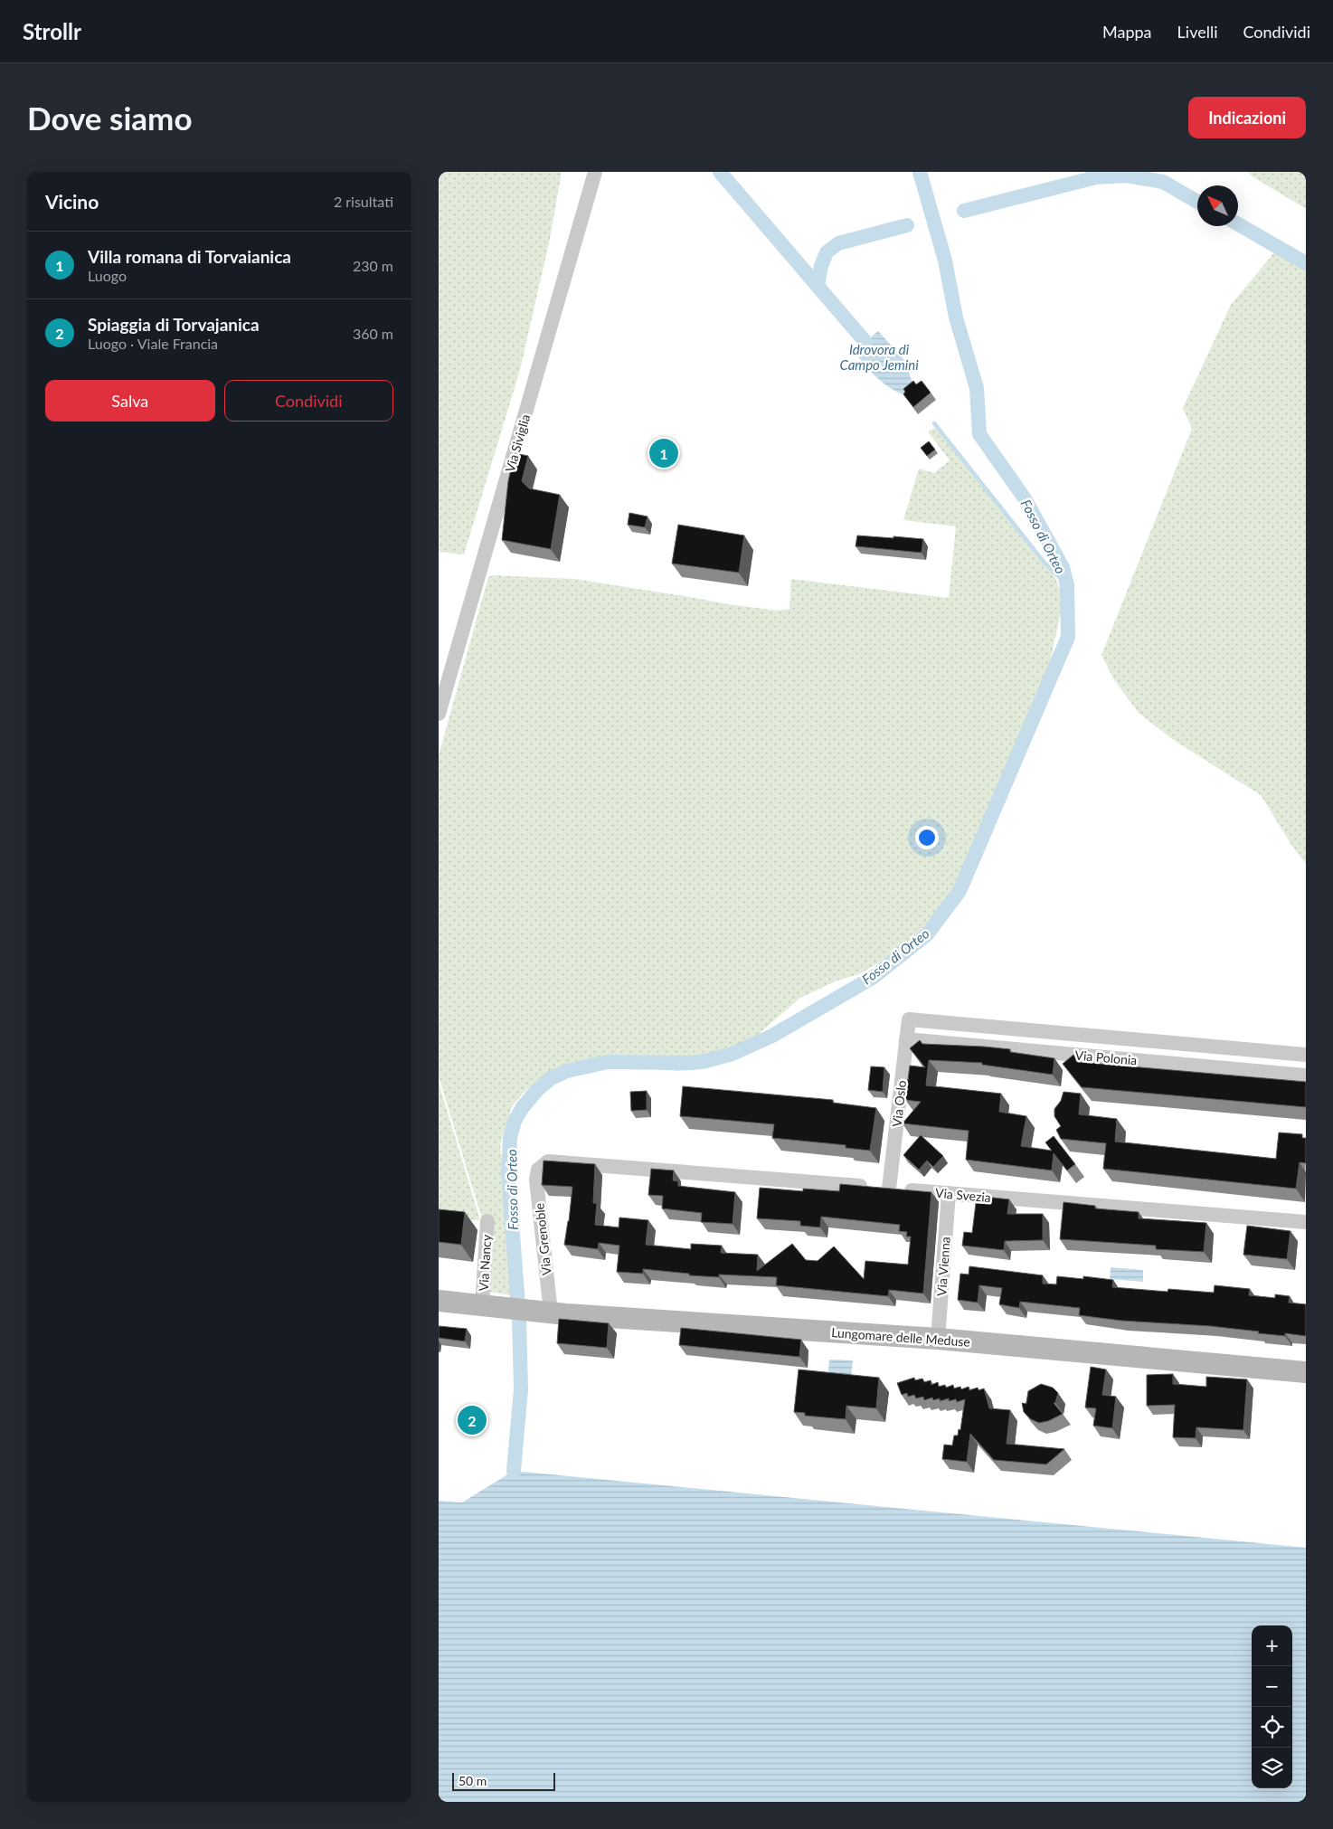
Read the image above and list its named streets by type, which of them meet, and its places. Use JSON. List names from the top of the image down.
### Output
{
  "streets": {
    "main road": ["Lungomare delle Meduse"],
    "street": [
      "Via Siviglia",
      "Via Polonia",
      "Via Oslo",
      "Via Svezia",
      "Via Grenoble",
      "Via Nancy",
      "Via Vienna"
    ]
  },
  "crossings": [
    ["Via Polonia", "Via Oslo"],
    ["Via Oslo", "Via Svezia"],
    ["Via Svezia", "Via Grenoble"],
    ["Via Svezia", "Via Vienna"],
    ["Via Grenoble", "Lungomare delle Meduse"],
    ["Via Nancy", "Lungomare delle Meduse"],
    ["Via Vienna", "Lungomare delle Meduse"]
  ],
  "water": ["Idrovora di Campo Jemini", "Fosso di Orteo"],
  "scale_bar": "50 m",
  "north": "top left",
  "page": {
    "header": "Strollr",
    "nav": ["Mappa", "Livelli", "Condividi"],
    "buttons": [
      "Indicazioni",
      ["Salva", "Condividi"]
    ],
    "title": "Dove siamo",
    "heading": ["Vicino", "2 risultati"],
    "list": [
      {
        "mark": "1",
        "name": "Villa romana di Torvaianica",
        "note": "Luogo",
        "value": "230 m"
      },
      {
        "mark": "2",
        "name": "Spiaggia di Torvajanica",
        "note": "Luogo · Viale Francia",
        "value": "360 m"
      }
    ],
    "pins": ["1", "2"],
    "map_buttons": ["+", "−"],
    "scale": "50 m"
  }
}
